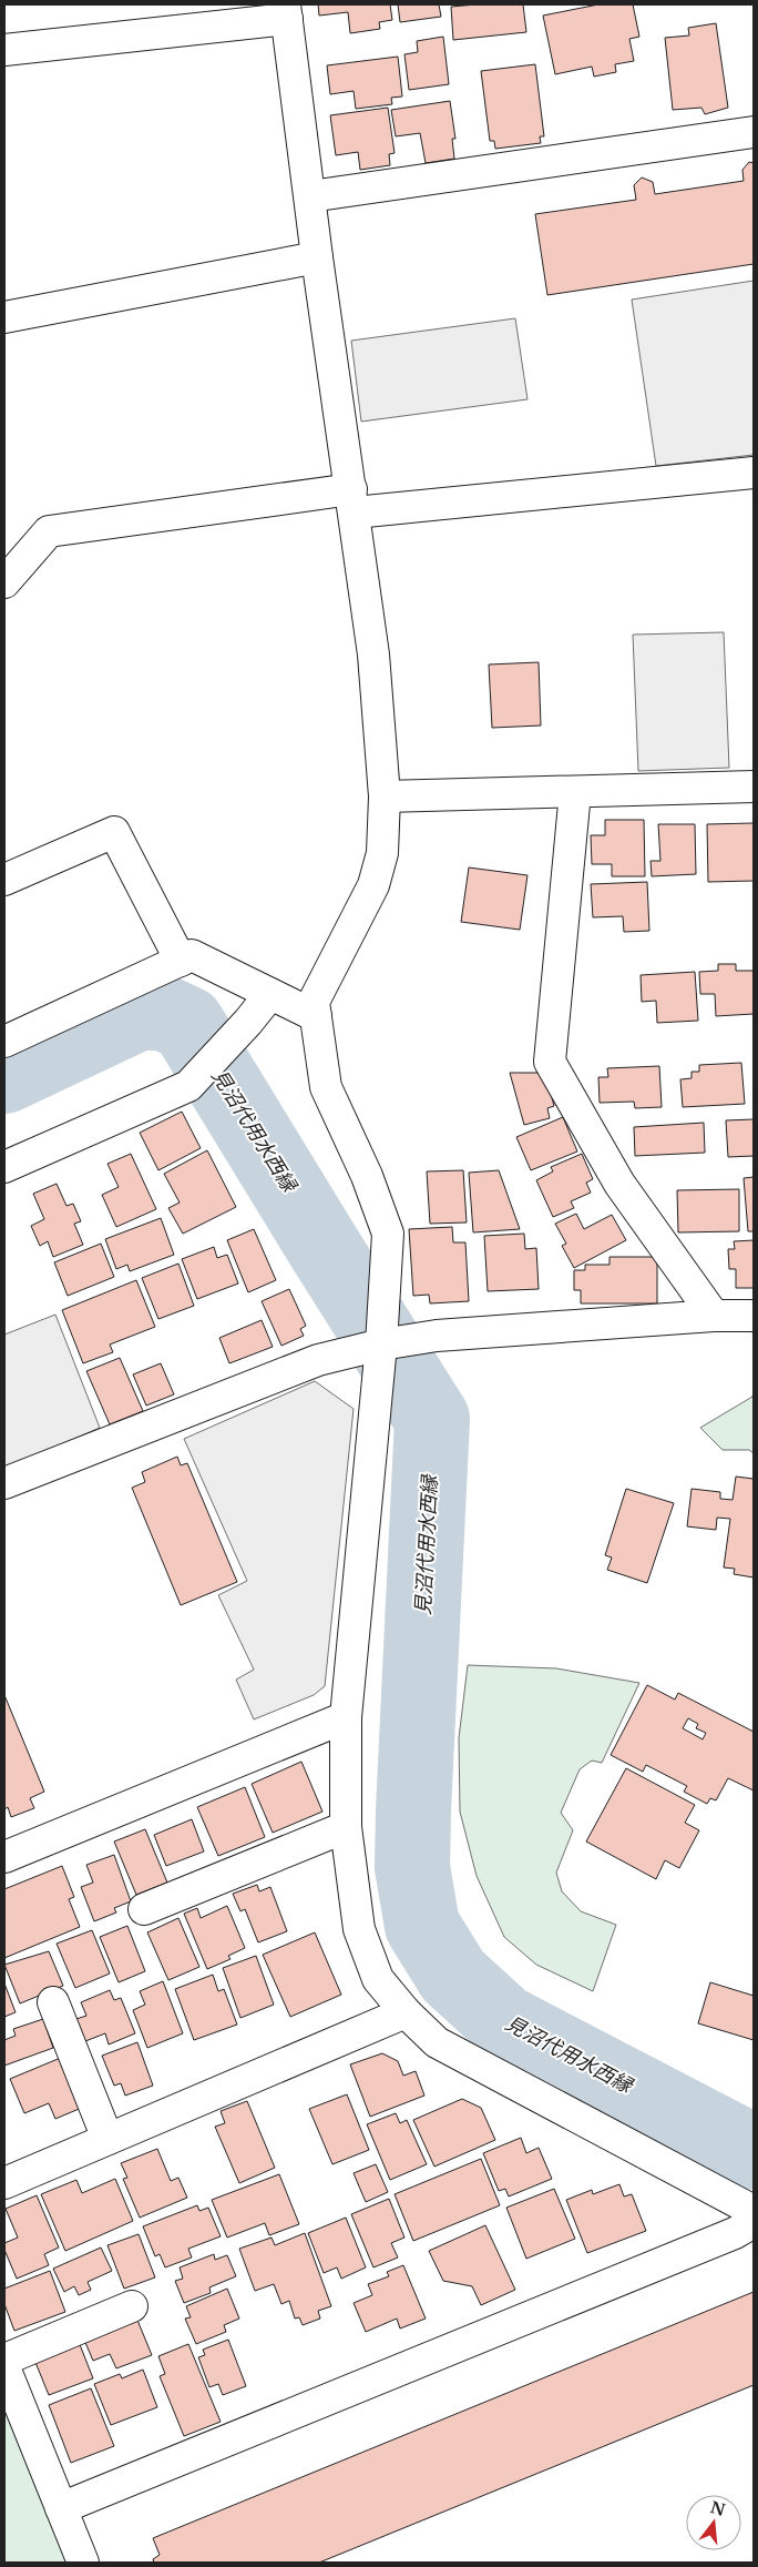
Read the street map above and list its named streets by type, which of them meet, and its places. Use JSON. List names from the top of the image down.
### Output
{
  "water": ["見沼代用水西縁"],
  "north": "top"
}
